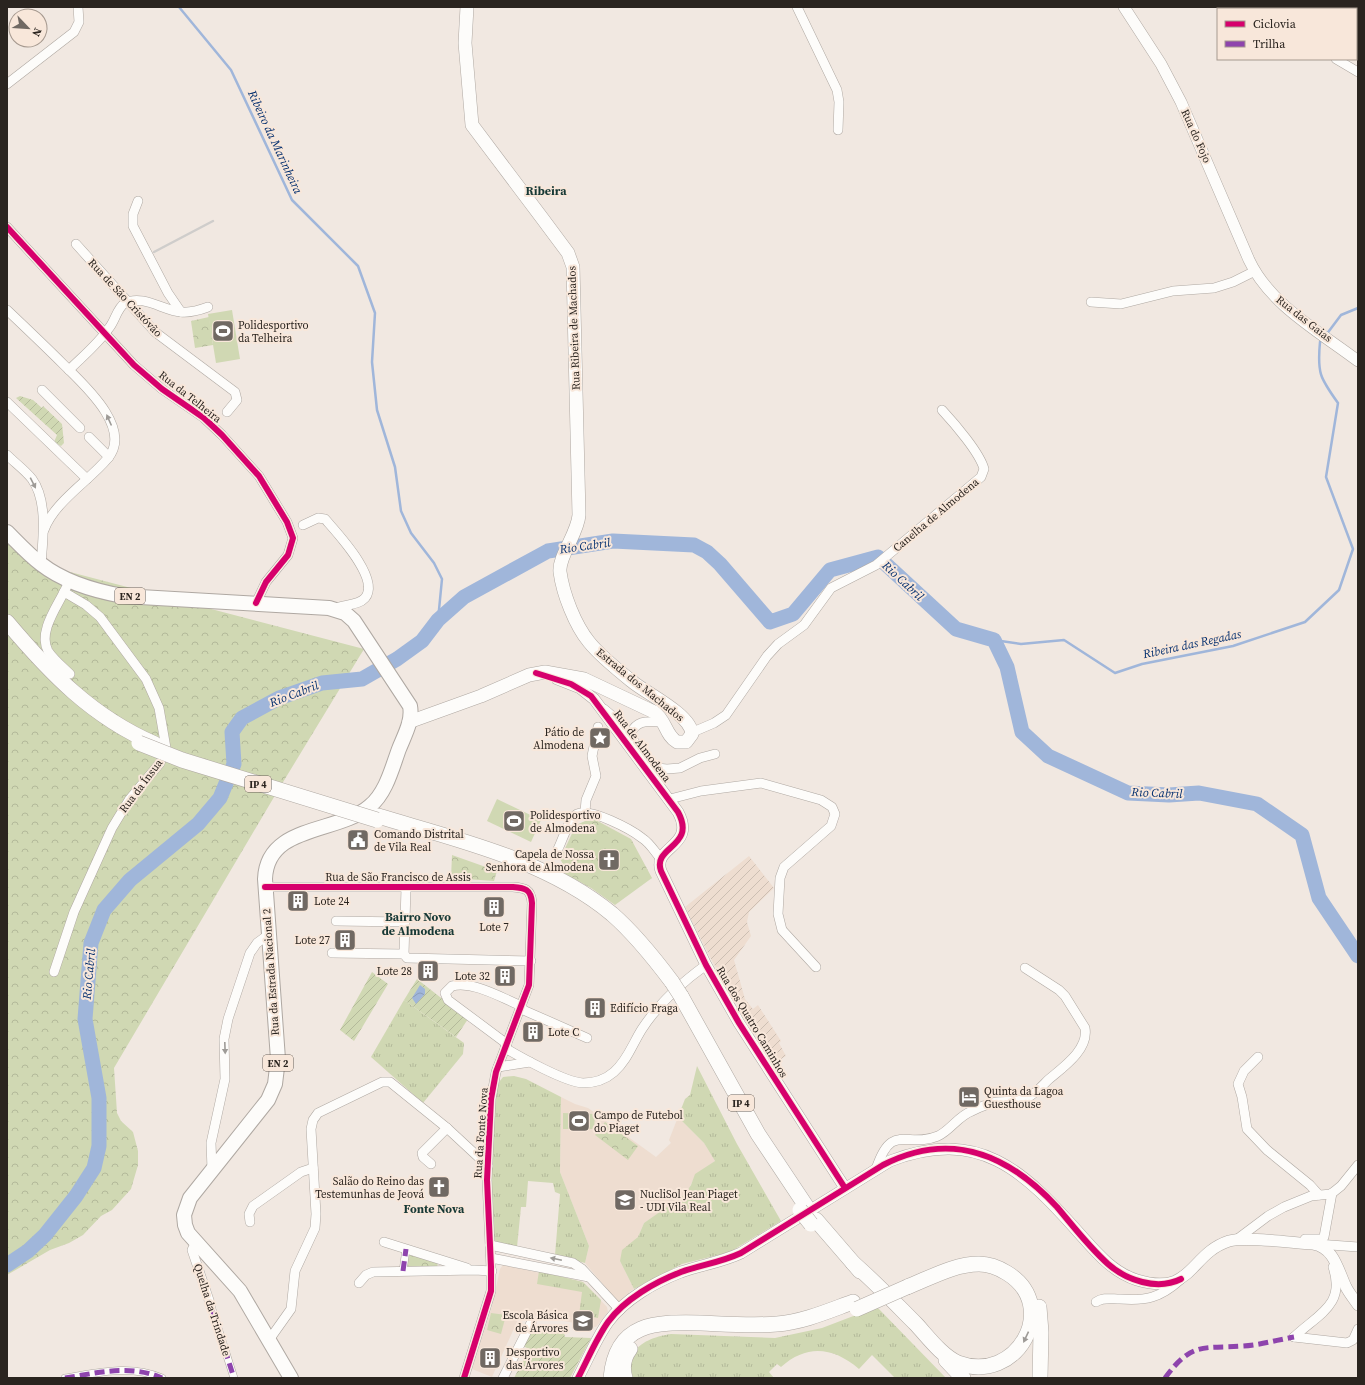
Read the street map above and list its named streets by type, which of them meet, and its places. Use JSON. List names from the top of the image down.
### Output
{
  "streets": {
    "highway": ["IP 4"],
    "main road": [
      "Rua Ribeira de Machados",
      "EN 2",
      "Estrada dos Machados",
      "Rua da Estrada Nacional 2"
    ],
    "street": [
      "Rua do Fojo",
      "Rua de São Cristóvão",
      "Rua das Gaias",
      "Rua da Telheira",
      "Canelha de Almodena",
      "Rua de Almodena",
      "Rua da Ínsua",
      "Rua de São Francisco de Assis",
      "Rua dos Quatro Caminhos",
      "Rua da Fonte Nova",
      "Quelha da Trindade"
    ]
  },
  "crossings": [
    ["Rua do Fojo", "Rua das Gaias"],
    ["Rua Ribeira de Machados", "Estrada dos Machados"],
    ["Rua da Telheira", "EN 2"],
    ["Canelha de Almodena", "Estrada dos Machados"],
    ["EN 2", "Rua da Ínsua"],
    ["EN 2", "Rua da Estrada Nacional 2"],
    ["Estrada dos Machados", "Rua de Almodena"],
    ["Estrada dos Machados", "Rua da Estrada Nacional 2"],
    ["Rua de Almodena", "Rua dos Quatro Caminhos"],
    ["Rua de São Francisco de Assis", "Rua da Estrada Nacional 2"],
    ["Rua de São Francisco de Assis", "Rua da Fonte Nova"],
    ["Rua da Estrada Nacional 2", "Quelha da Trindade"]
  ],
  "districts": ["Ribeira", "Bairro Novo de Almodena", "Fonte Nova"],
  "water": ["Ribeiro da Marinheira", "Rio Cabril", "Ribeira das Regadas"],
  "places": {
    "sports": ["Polidesportivo da Telheira", "Polidesportivo de Almodena", "Campo de Futebol do Piaget"],
    "place": ["Pátio de Almodena"],
    "public building": ["Comando Distrital de Vila Real"],
    "church": ["Capela de Nossa Senhora de Almodena", "Salão do Reino das Testemunhas de Jeová"],
    "building": [
      "Lote 24",
      "Lote 7",
      "Lote 27",
      "Lote 28",
      "Lote 32",
      "Edifício Fraga",
      "Lote C",
      "Desportivo das Árvores"
    ],
    "hotel": ["Quinta da Lagoa Guesthouse"],
    "school or university": ["NucliSol Jean Piaget - UDI Vila Real", "Escola Básica de Árvores"]
  },
  "legend": ["Ciclovia", "Trilha"],
  "north": "bottom right"
}
